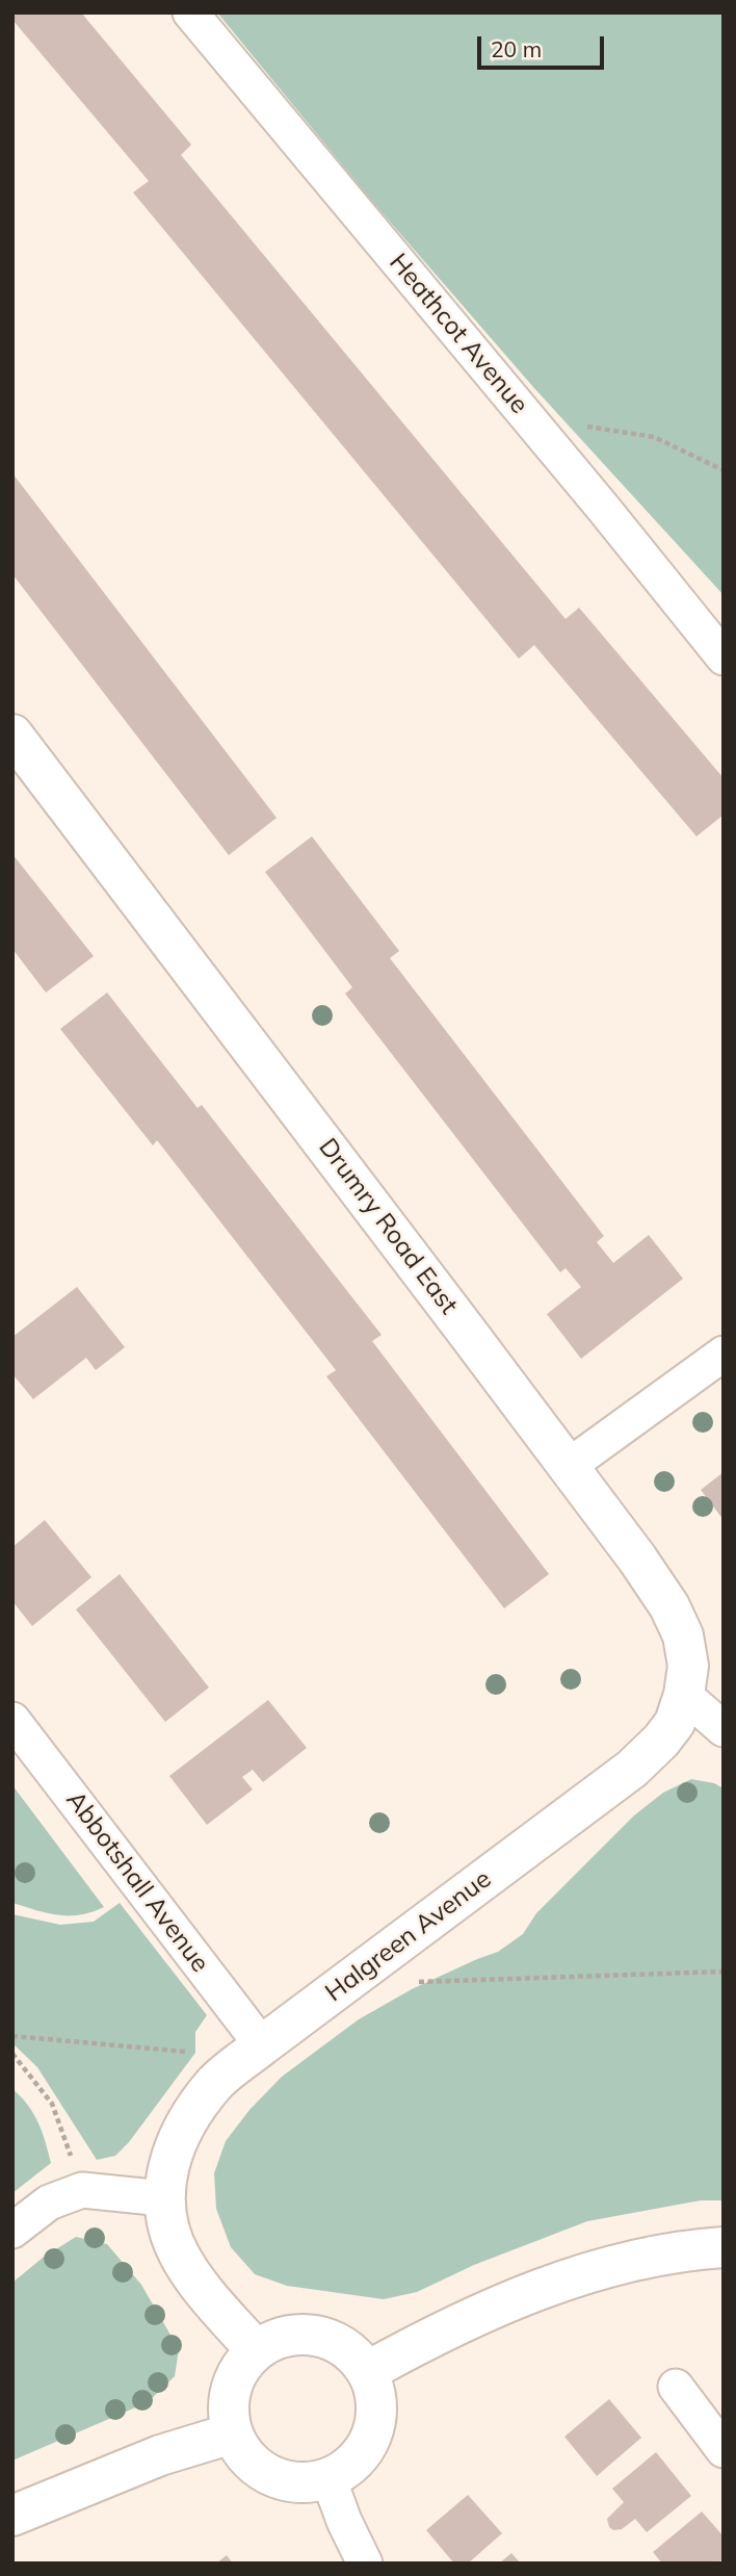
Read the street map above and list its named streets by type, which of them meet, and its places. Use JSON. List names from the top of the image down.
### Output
{
  "streets": {
    "street": [
      "Heathcot Avenue",
      "Drumry Road East",
      "Abbotshall Avenue",
      "Halgreen Avenue"
    ]
  },
  "crossings": [
    ["Drumry Road East", "Halgreen Avenue"],
    ["Abbotshall Avenue", "Halgreen Avenue"]
  ],
  "scale_bar": "20 m"
}
